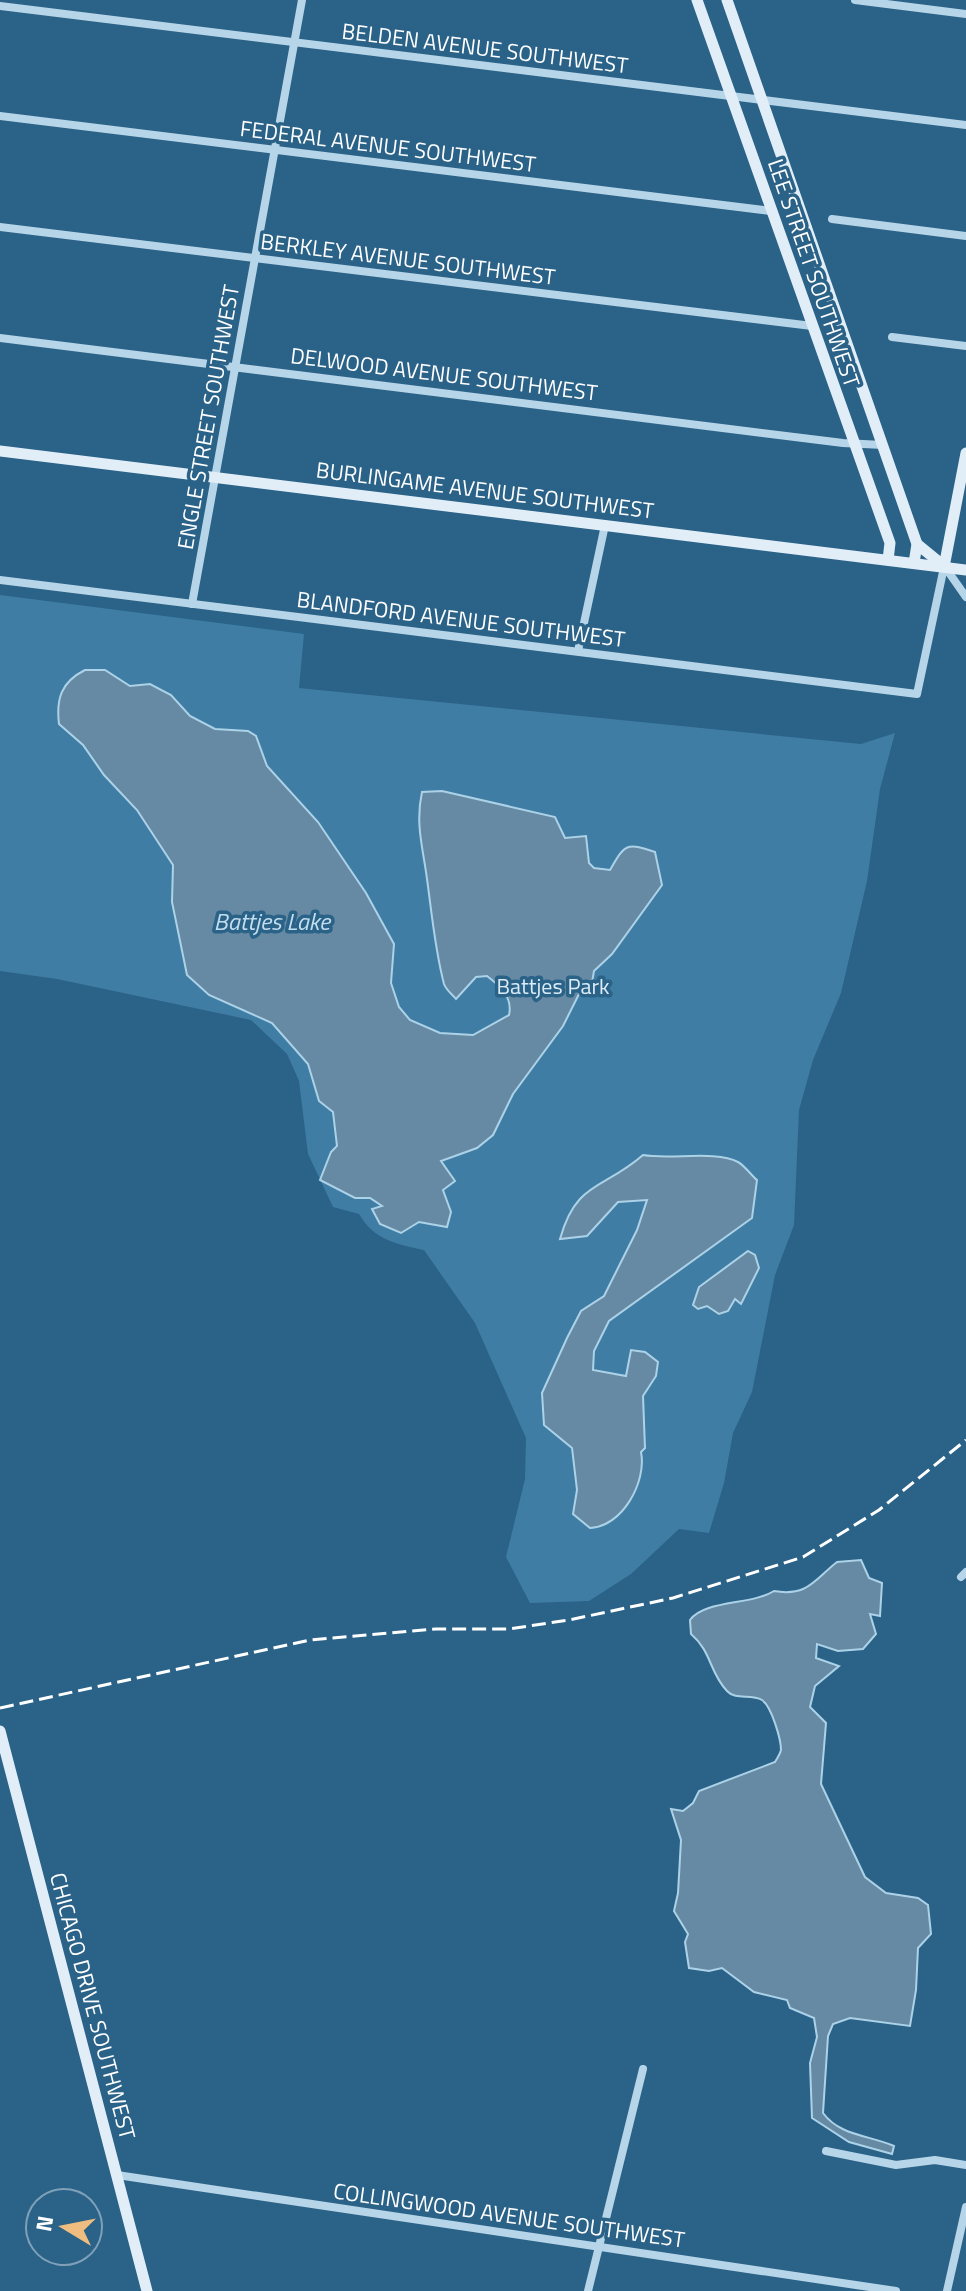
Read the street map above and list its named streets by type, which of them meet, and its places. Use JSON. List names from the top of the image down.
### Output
{
  "streets": {
    "street": [
      "BELDEN AVENUE SOUTHWEST",
      "FEDERAL AVENUE SOUTHWEST",
      "BERKLEY AVENUE SOUTHWEST",
      "LEE STREET SOUTHWEST",
      "DELWOOD AVENUE SOUTHWEST",
      "ENGLE STREET SOUTHWEST",
      "BURLINGAME AVENUE SOUTHWEST",
      "BLANDFORD AVENUE SOUTHWEST",
      "CHICAGO DRIVE SOUTHWEST",
      "COLLINGWOOD AVENUE SOUTHWEST"
    ]
  },
  "crossings": [
    ["BELDEN AVENUE SOUTHWEST", "LEE STREET SOUTHWEST"],
    ["BELDEN AVENUE SOUTHWEST", "ENGLE STREET SOUTHWEST"],
    ["FEDERAL AVENUE SOUTHWEST", "LEE STREET SOUTHWEST"],
    ["FEDERAL AVENUE SOUTHWEST", "ENGLE STREET SOUTHWEST"],
    ["BERKLEY AVENUE SOUTHWEST", "LEE STREET SOUTHWEST"],
    ["BERKLEY AVENUE SOUTHWEST", "ENGLE STREET SOUTHWEST"],
    ["LEE STREET SOUTHWEST", "DELWOOD AVENUE SOUTHWEST"],
    ["LEE STREET SOUTHWEST", "BURLINGAME AVENUE SOUTHWEST"],
    ["DELWOOD AVENUE SOUTHWEST", "ENGLE STREET SOUTHWEST"],
    ["ENGLE STREET SOUTHWEST", "BURLINGAME AVENUE SOUTHWEST"],
    ["ENGLE STREET SOUTHWEST", "BLANDFORD AVENUE SOUTHWEST"],
    ["BURLINGAME AVENUE SOUTHWEST", "BLANDFORD AVENUE SOUTHWEST"],
    ["CHICAGO DRIVE SOUTHWEST", "COLLINGWOOD AVENUE SOUTHWEST"]
  ],
  "water": ["Battjes Lake"],
  "parks": ["Battjes Park"],
  "north": "left"
}
